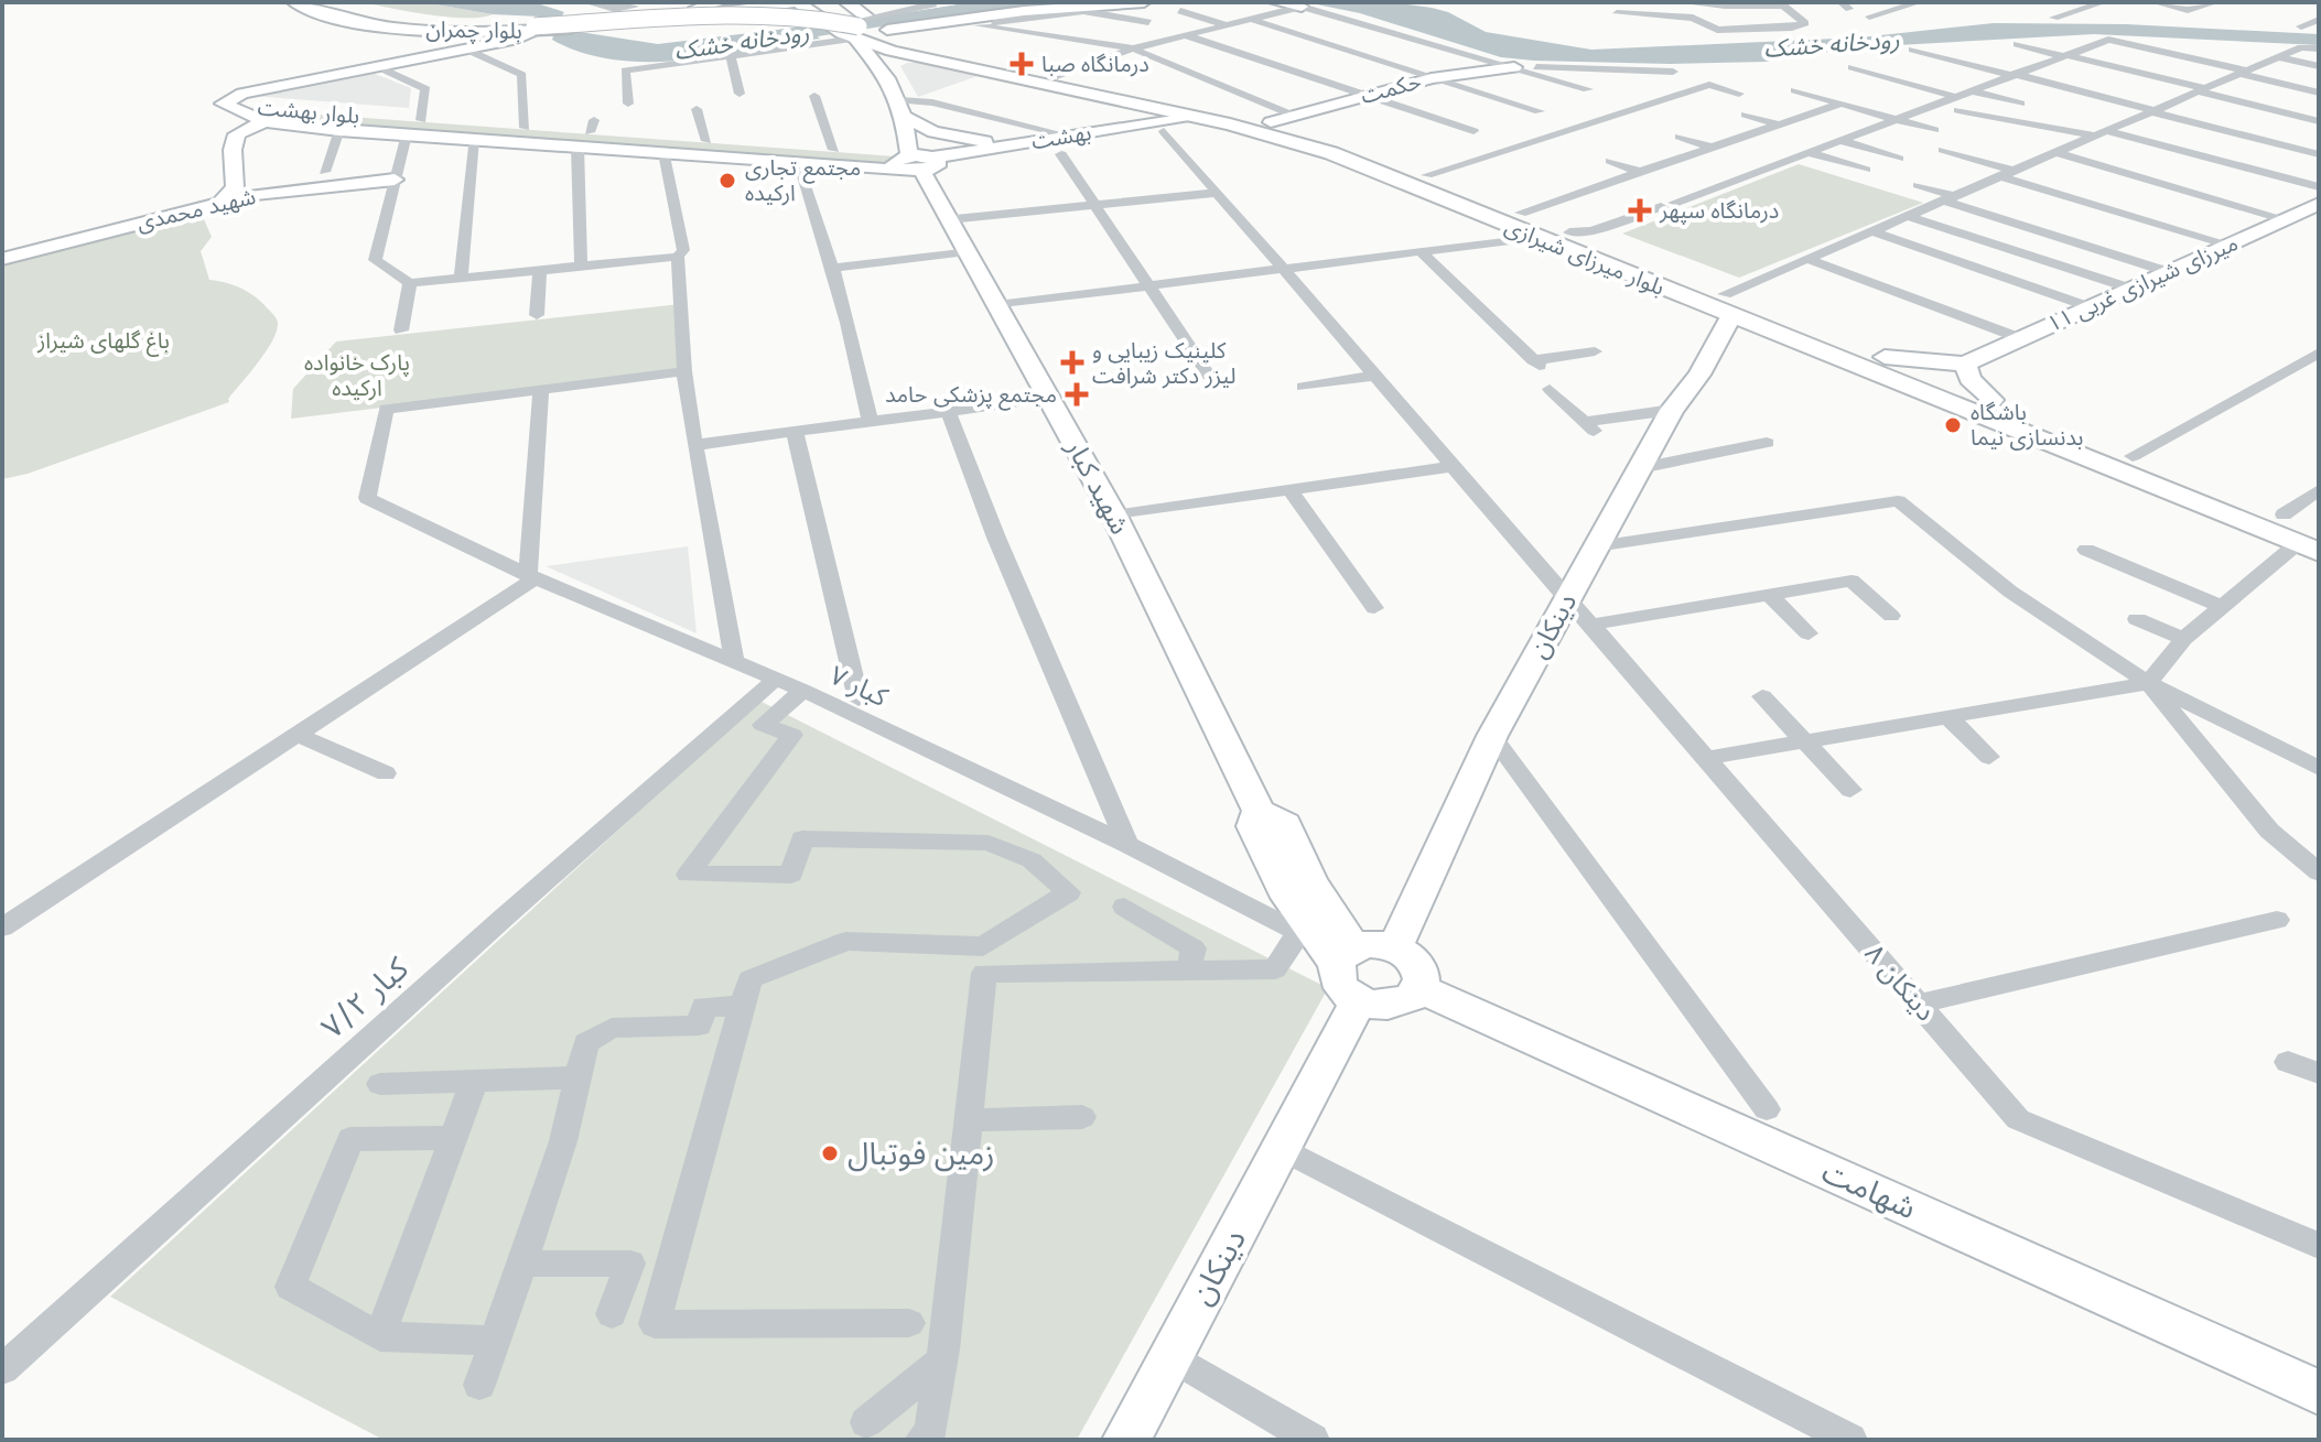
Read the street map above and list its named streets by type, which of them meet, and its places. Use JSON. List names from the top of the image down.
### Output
{
  "streets": {
    "main road": ["بلوار چمران", "بلوار میرزای شیرازی"],
    "street": [
      "حکمت",
      "بلوار بهشت",
      "بهشت",
      "شهید محمدی",
      "میرزای شیرازی غربی ۱۱",
      "شهید کبار",
      "دینکان",
      "۷ کبار",
      "۸ دینکان",
      "۷/۲ کبار",
      "شهامت"
    ]
  },
  "crossings": [
    ["بلوار چمران", "بلوار میرزای شیرازی"],
    ["بلوار چمران", "شهید کبار"],
    ["حکمت", "بلوار میرزای شیرازی"],
    ["بلوار بهشت", "بهشت"],
    ["بلوار بهشت", "شهید کبار"],
    ["بهشت", "بلوار میرزای شیرازی"],
    ["بهشت", "شهید کبار"],
    ["بلوار میرزای شیرازی", "میرزای شیرازی غربی ۱۱"],
    ["بلوار میرزای شیرازی", "شهید کبار"],
    ["بلوار میرزای شیرازی", "دینکان"],
    ["شهید کبار", "دینکان"],
    ["شهید کبار", "۷ کبار"],
    ["دینکان", "۸ دینکان"],
    ["۷ کبار", "۷/۲ کبار"]
  ],
  "water": ["رودخانه خشک"],
  "parks": ["باغ گلهای شیراز", "پارک خانواده ارکیده"],
  "places": {
    "health": [
      "درمانگاه صبا",
      "درمانگاه سپهر",
      "کلینیک زیبایی و لیزر دکتر شرافت",
      "مجتمع پزشکی حامد"
    ],
    "other": ["مجتمع تجاری ارکیده", "باشگاه بدنسازی نیما", "زمین فوتبال"]
  }
}
